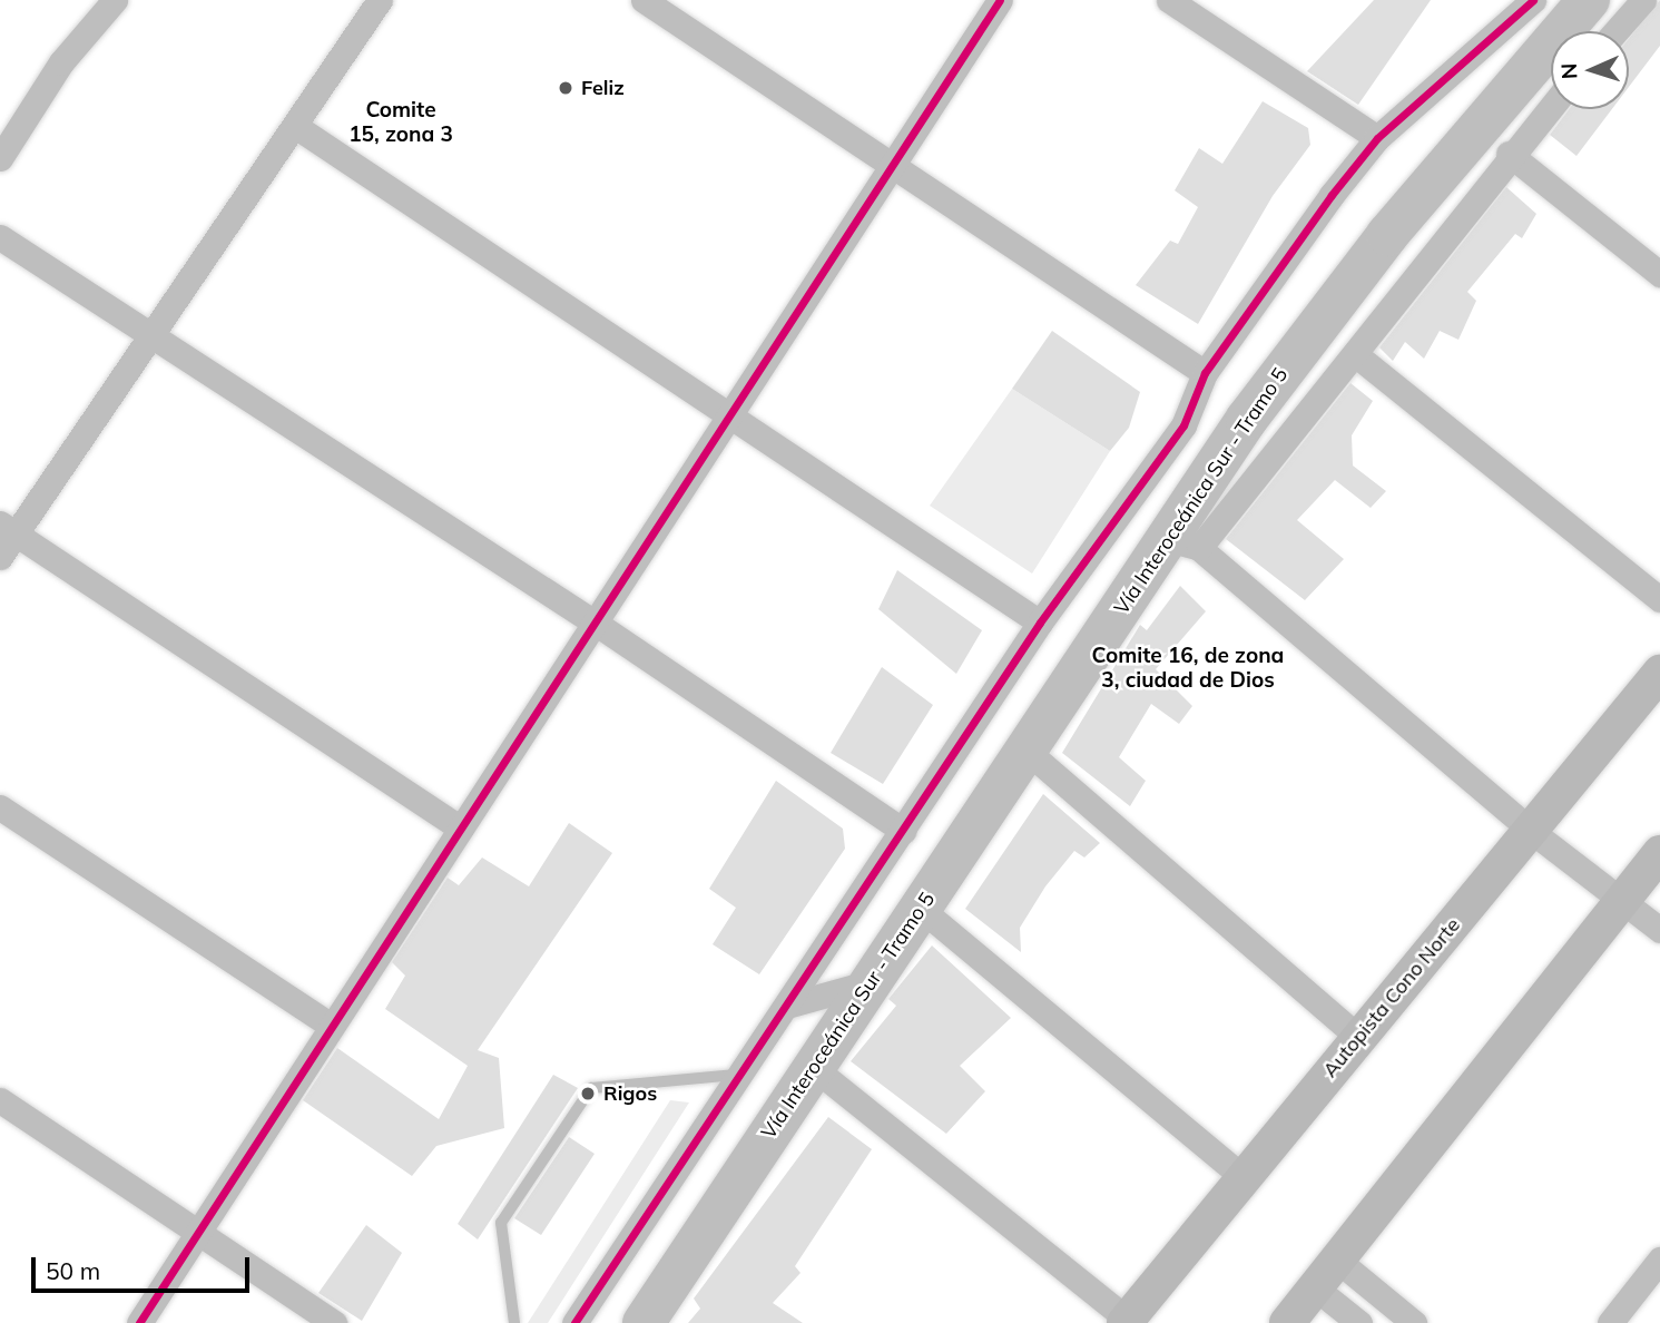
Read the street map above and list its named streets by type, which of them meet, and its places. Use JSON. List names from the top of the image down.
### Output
{
  "streets": {
    "highway": ["Vía Interoceánica Sur - Tramo 5"],
    "main road": ["Autopista Cono Norte"]
  },
  "districts": ["Comite 15, zona 3", "Comite 16, de zona 3, ciudad de Dios"],
  "places": ["Feliz", "Rigos"],
  "scale_bar": "50 m",
  "north": "left"
}
